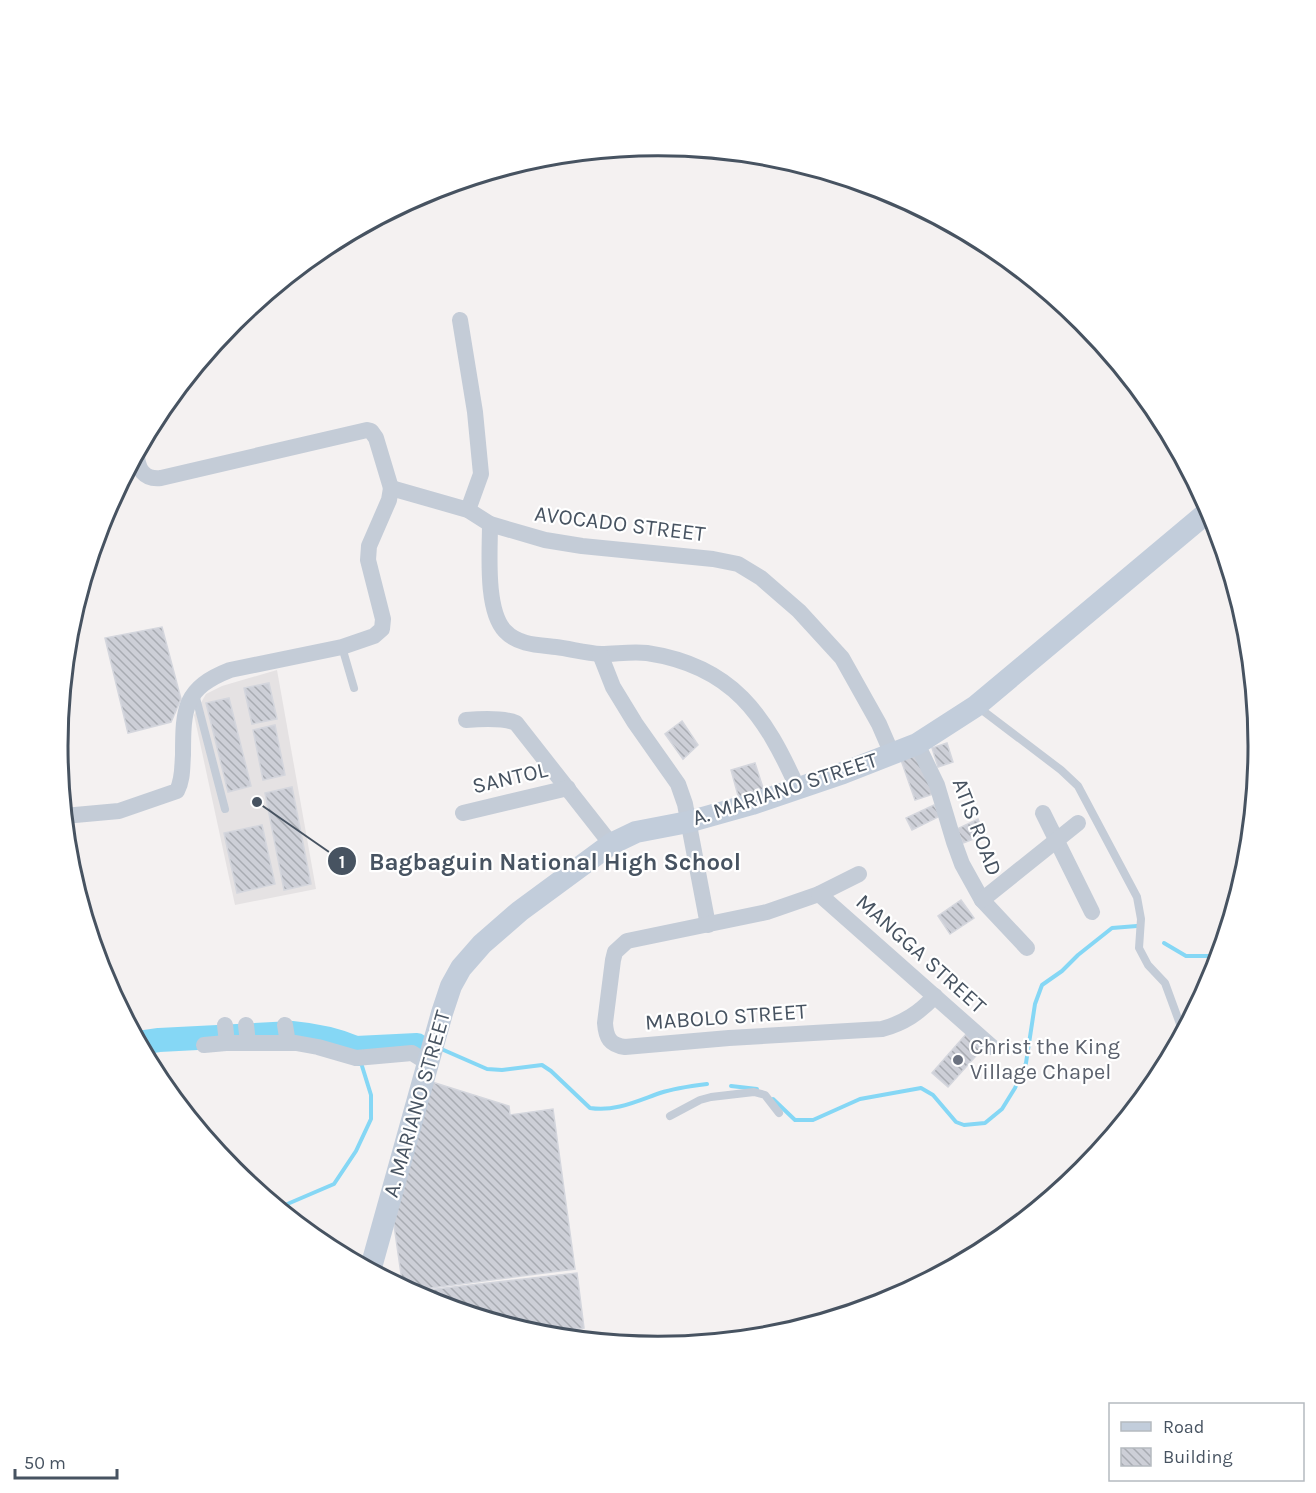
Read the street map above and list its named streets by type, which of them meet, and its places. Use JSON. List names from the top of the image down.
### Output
{
  "streets": {
    "street": [
      "AVOCADO STREET",
      "SANTOL",
      "A. MARIANO STREET",
      "ATIS ROAD",
      "MANGGA STREET",
      "MABOLO STREET"
    ]
  },
  "crossings": [
    ["AVOCADO STREET", "A. MARIANO STREET"],
    ["A. MARIANO STREET", "ATIS ROAD"],
    ["MANGGA STREET", "MABOLO STREET"]
  ],
  "places": ["Bagbaguin National High School", "Christ the King Village Chapel"],
  "legend": ["Road", "Building"],
  "scale_bar": "50 m"
}
